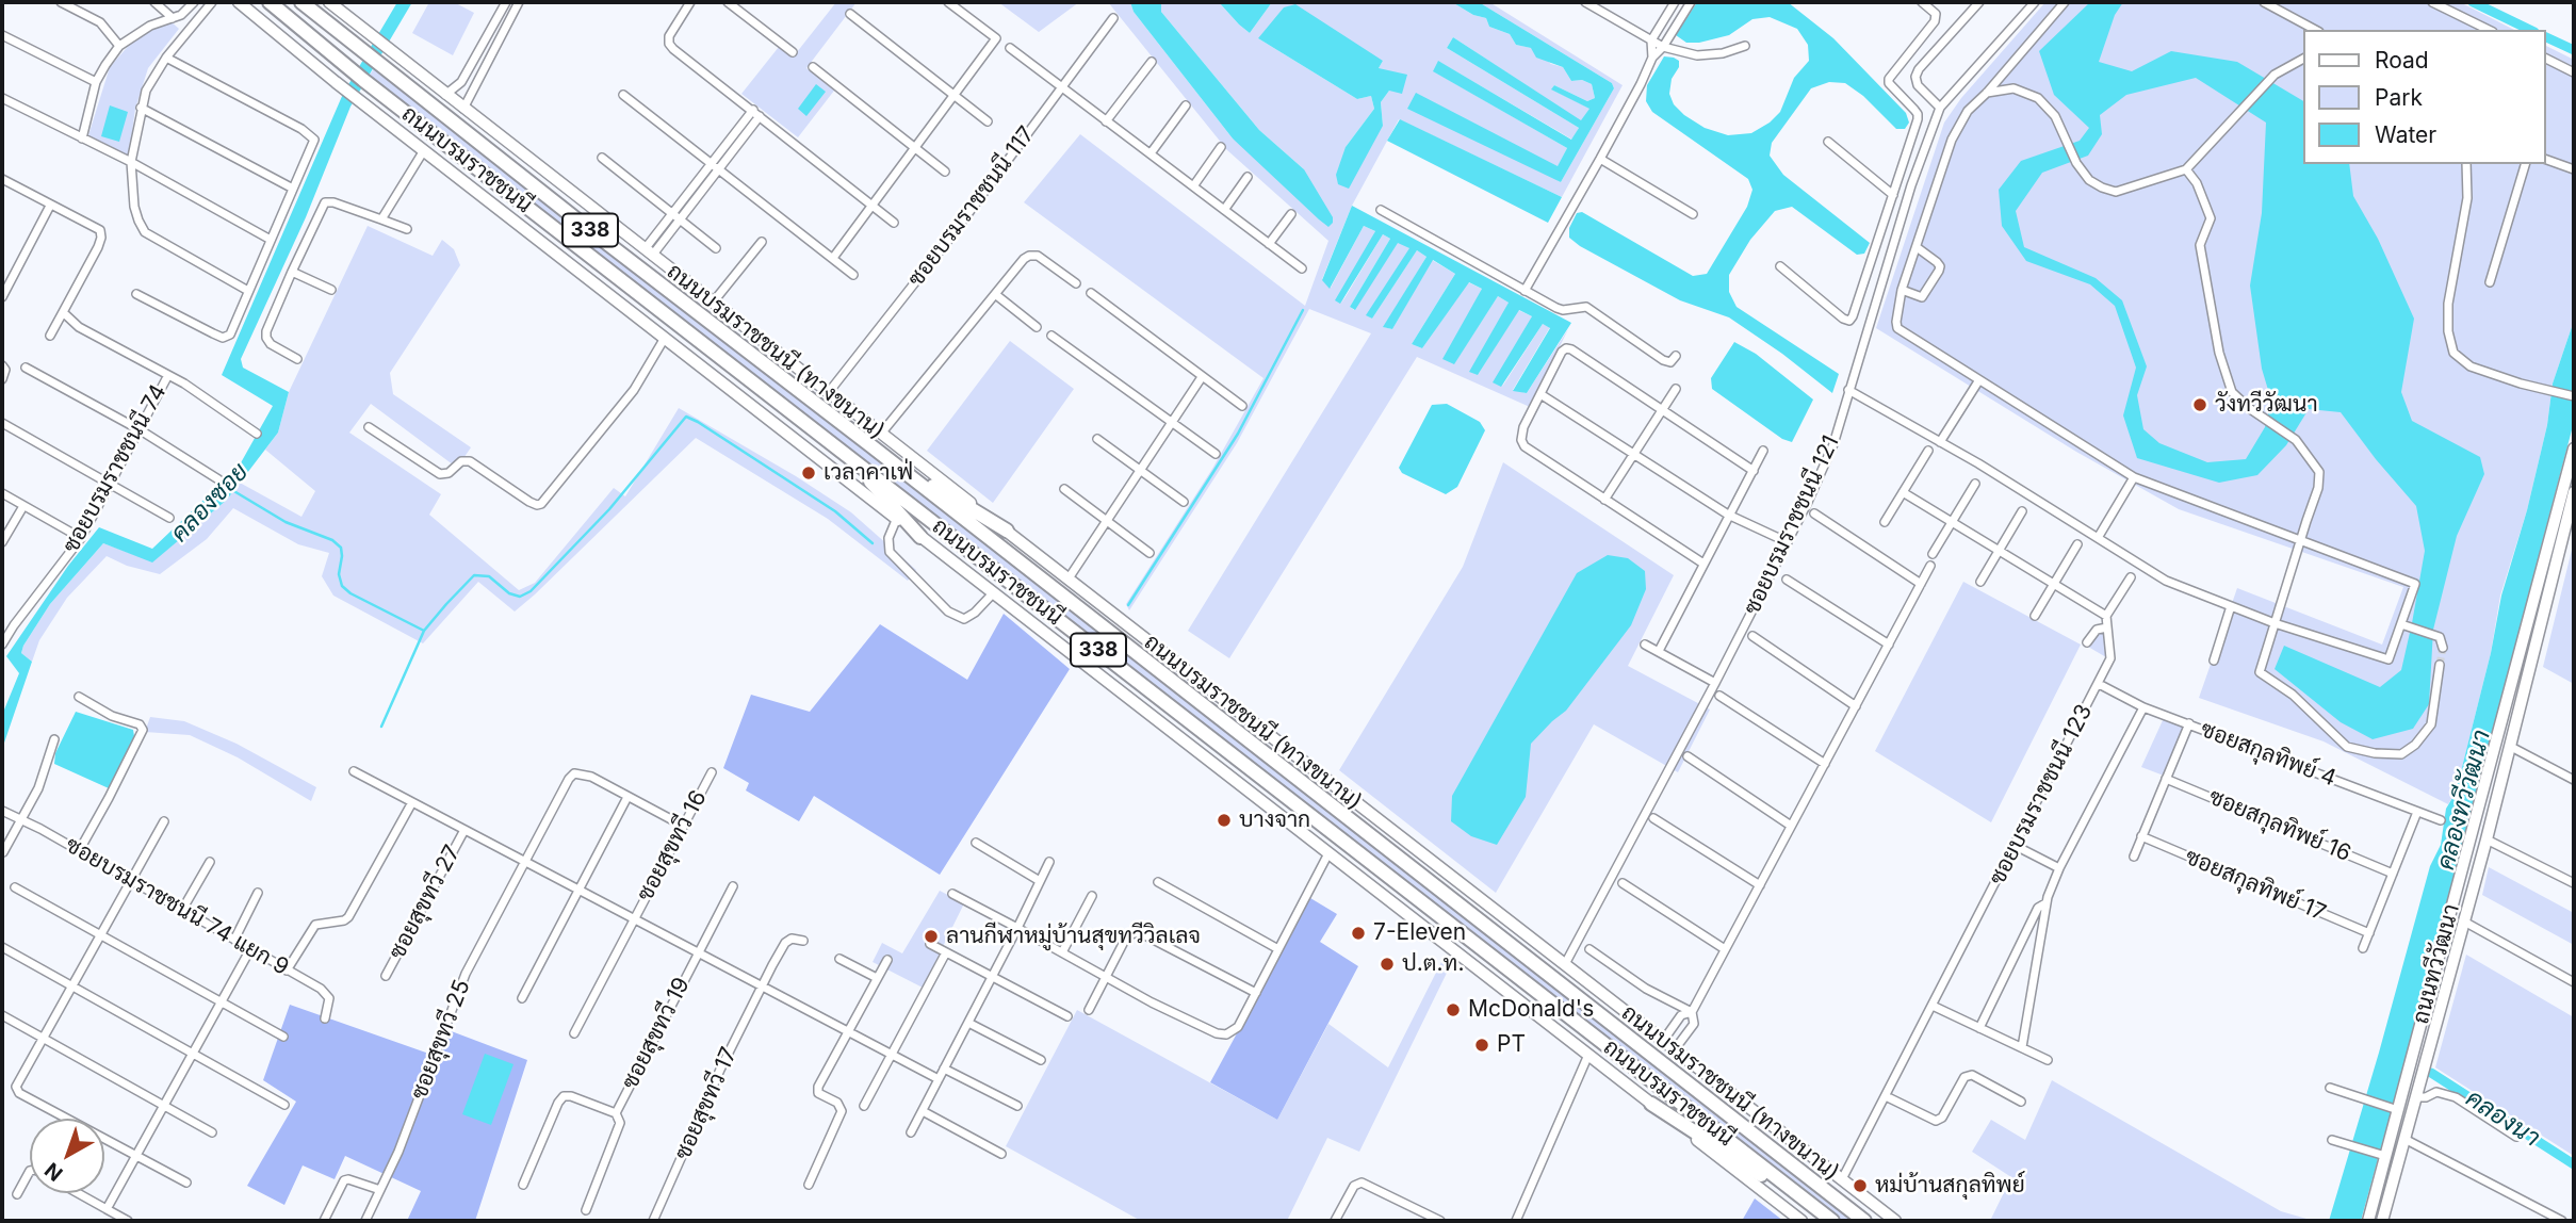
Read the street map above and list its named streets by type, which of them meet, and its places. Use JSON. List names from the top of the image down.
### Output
{
  "streets": {
    "highway": ["ถนนบรมราชชนนี", "338"],
    "main road": ["ถนนบรมราชชนนี (ทางขนาน)", "ถนนทวีวัฒนา"],
    "street": [
      "ซอยบรมราชชนนี 117",
      "ซอยบรมราชชนนี 74",
      "ซอยบรมราชชนนี 121",
      "ซอยสกุลทิพย์ 4",
      "ซอยบรมราชชนนี 123",
      "ซอยสกุลทิพย์ 16",
      "ซอยสุขทวี 16",
      "ซอยสกุลทิพย์ 17",
      "ซอยสุขทวี 27",
      "ซอยบรมราชชนนี 74 แยก 9",
      "ซอยสุขทวี 19",
      "ซอยสุขทวี 25",
      "ซอยสุขทวี 17"
    ]
  },
  "crossings": [
    ["ซอยบรมราชชนนี 117", "ถนนบรมราชชนนี (ทางขนาน)"],
    ["ถนนบรมราชชนนี (ทางขนาน)", "ซอยบรมราชชนนี 121"],
    ["ถนนบรมราชชนนี (ทางขนาน)", "ซอยบรมราชชนนี 123"],
    ["ซอยสกุลทิพย์ 4", "ซอยบรมราชชนนี 123"]
  ],
  "water": ["คลองซอย", "คลองทวีวัฒนา", "คลองนา"],
  "places": [
    "วังทวีวัฒนา",
    "เวลาคาเฟ่",
    "บางจาก",
    "7-Eleven",
    "ลานกีฬาหมู่บ้านสุขทวีวิลเลจ",
    "ป.ต.ท.",
    "McDonald's",
    "PT",
    "หม่บ้านสกุลทิพย์"
  ],
  "legend": ["Road", "Park", "Water"],
  "north": "bottom left"
}
